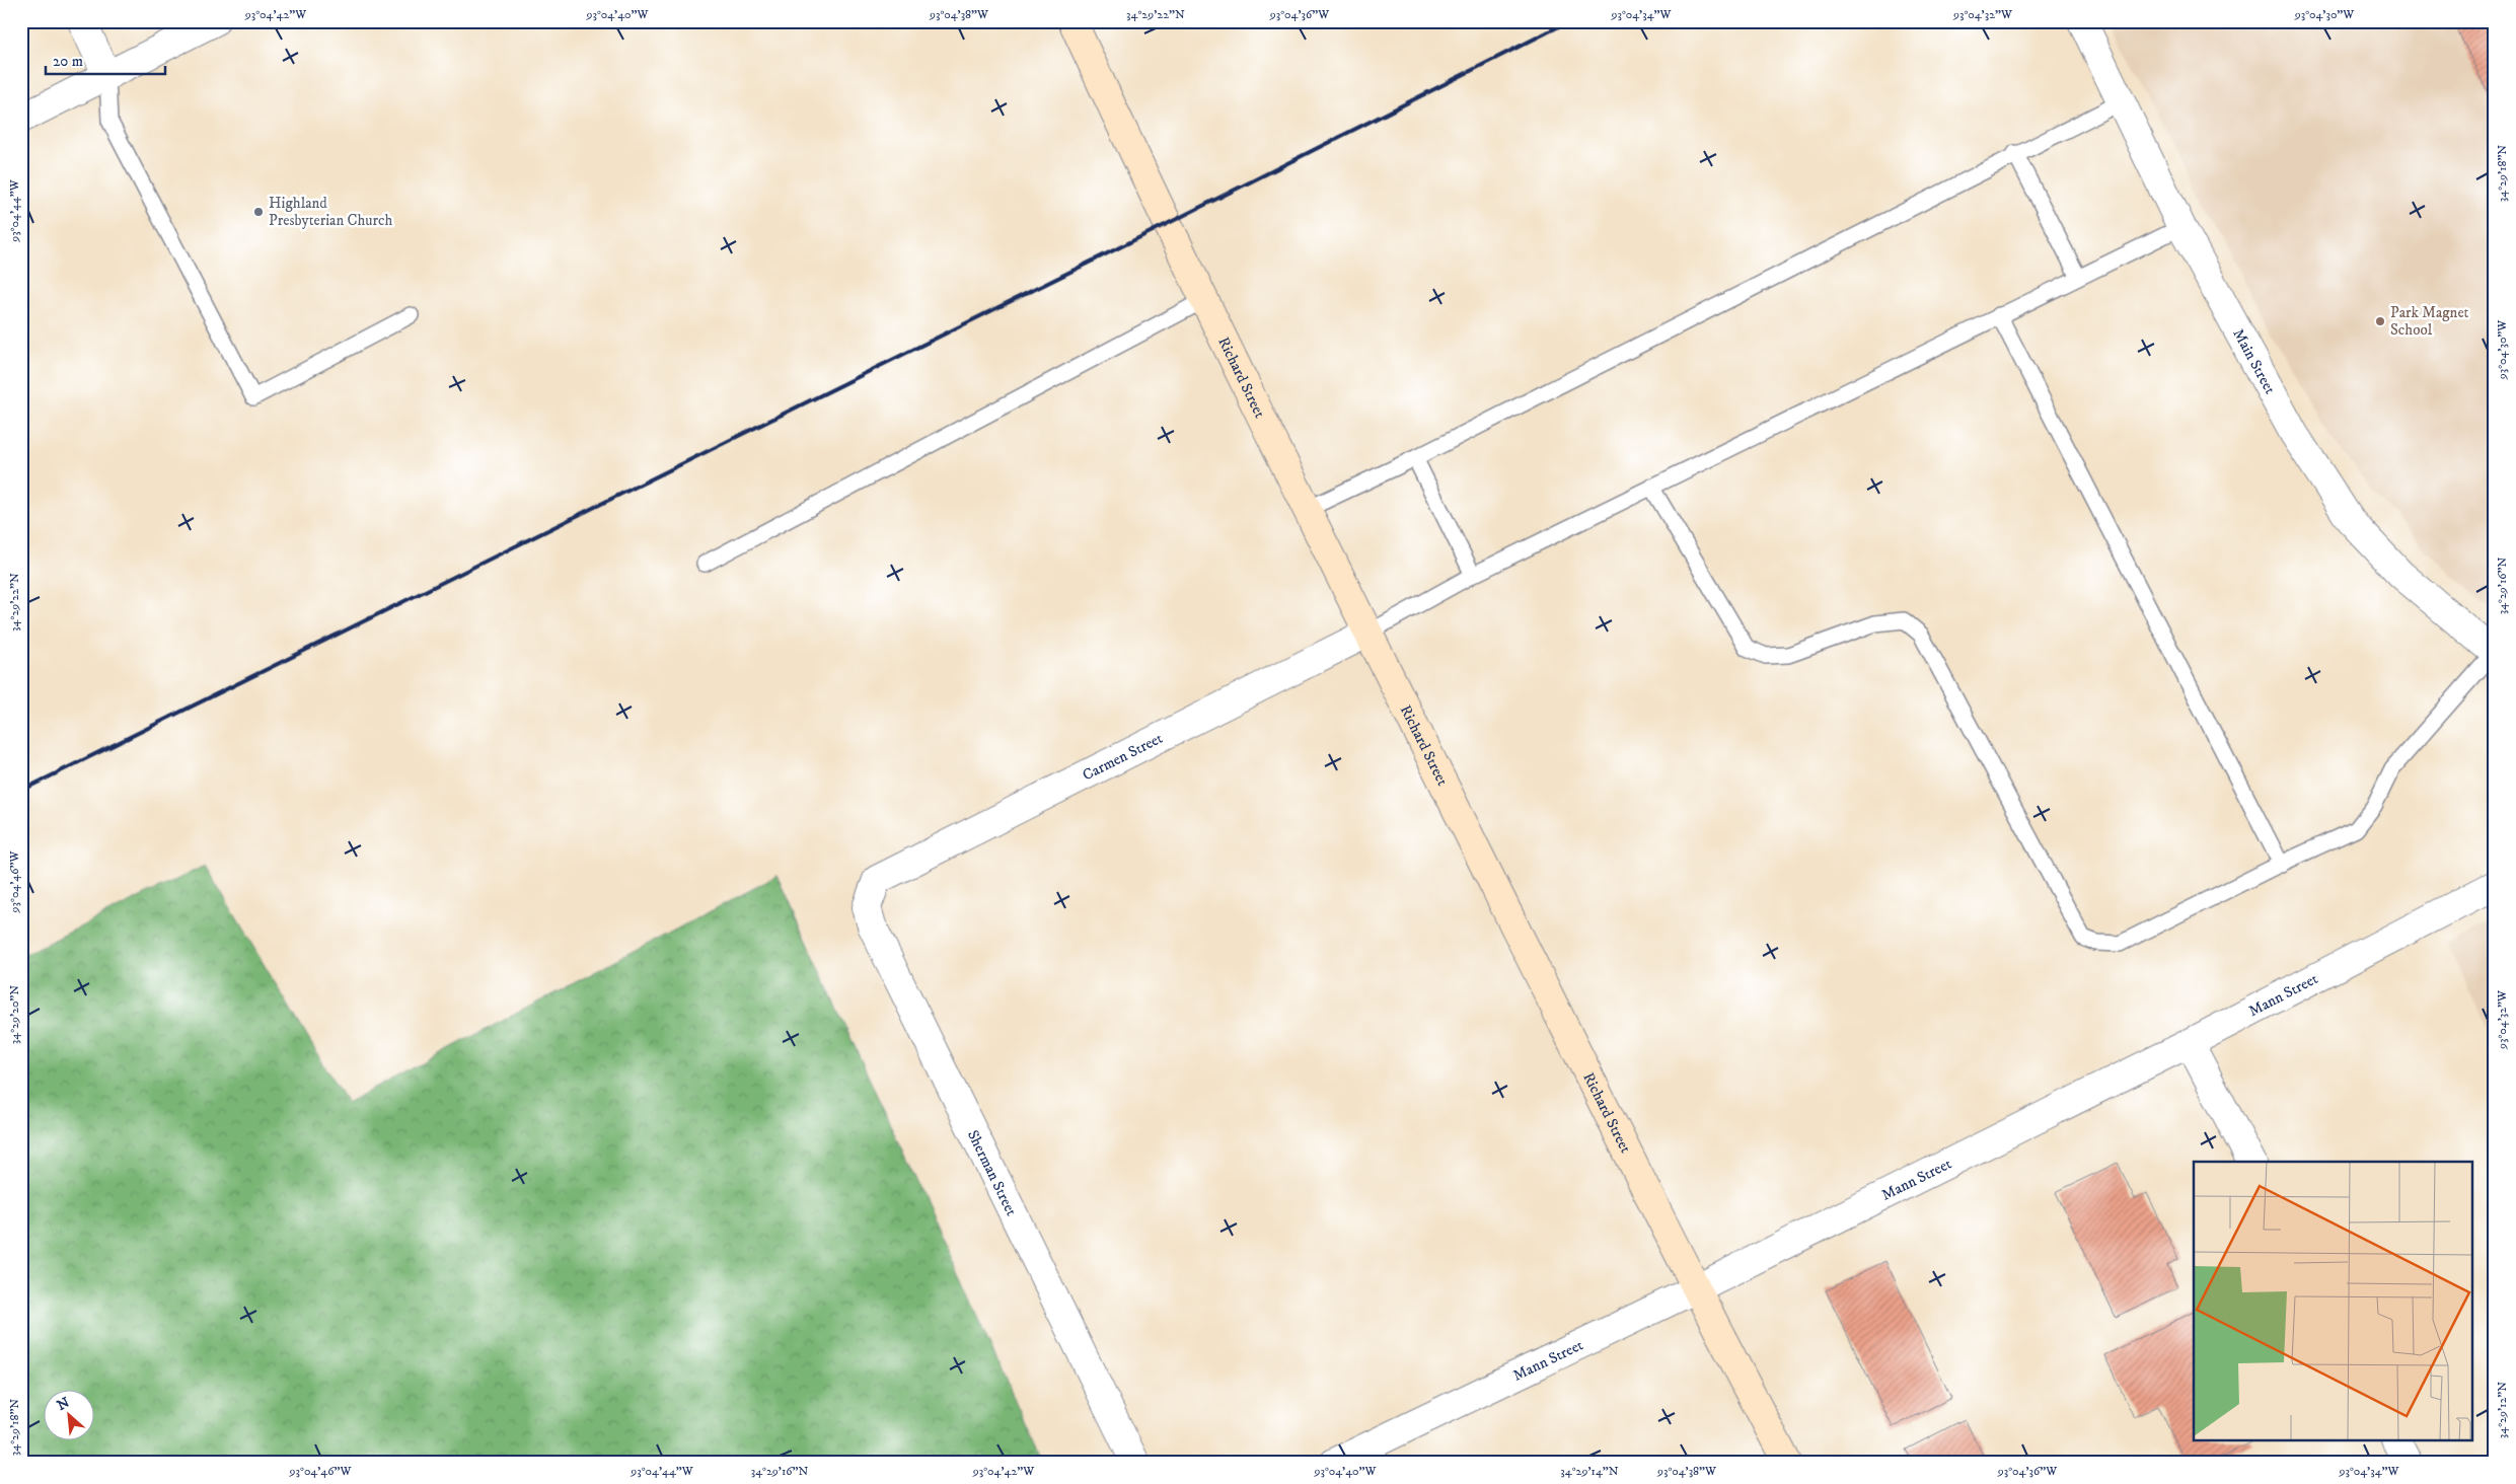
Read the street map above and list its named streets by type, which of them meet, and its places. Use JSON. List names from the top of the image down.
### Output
{
  "streets": {
    "street": [
      "Main Street",
      "Richard Street",
      "Carmen Street",
      "Mann Street",
      "Sherman Street"
    ]
  },
  "crossings": [
    ["Richard Street", "Carmen Street"],
    ["Richard Street", "Mann Street"],
    ["Carmen Street", "Sherman Street"]
  ],
  "places": ["Highland Presbyterian Church", "Park Magnet School"],
  "scale_bar": "20 m",
  "north": "top left",
  "coordinates": [
    "93°04'42\"W",
    "93°04'40\"W",
    "93°04'38\"W",
    "34°29'22\"N",
    "93°04'36\"W",
    "93°04'34\"W",
    "93°04'32\"W",
    "93°04'30\"W",
    "34°29'18\"N",
    "93°04'44\"W",
    "34°29'16\"N",
    "93°04'46\"W",
    "34°29'20\"N",
    "34°29'12\"N",
    "34°29'14\"N"
  ]
}
